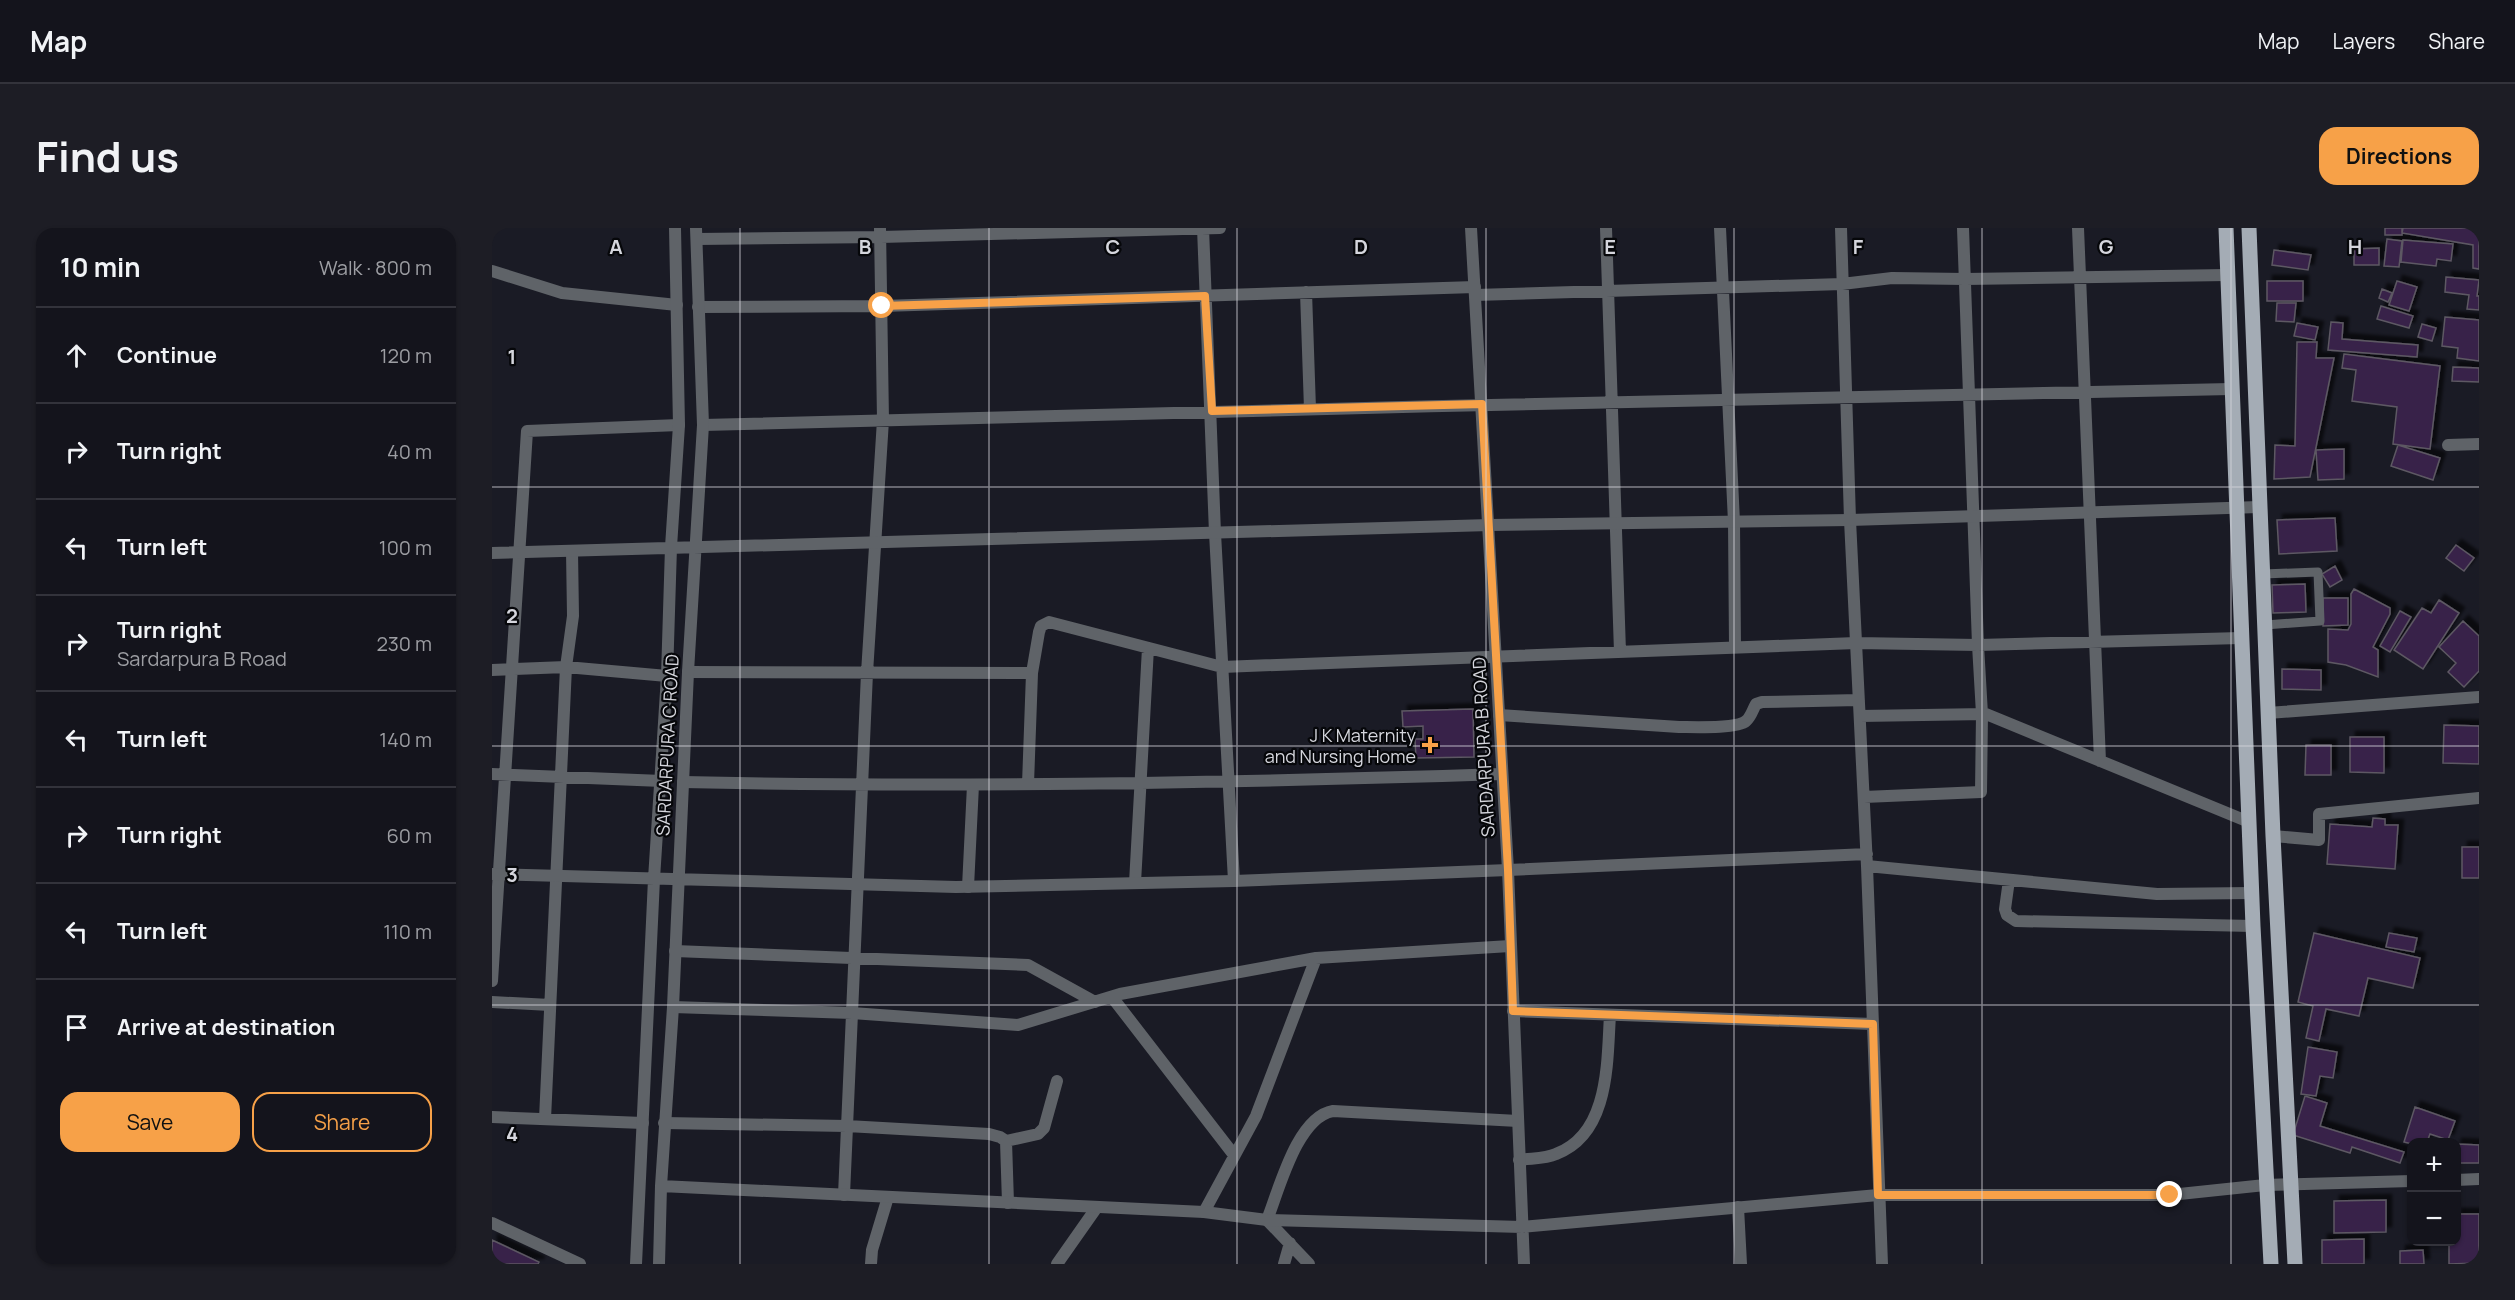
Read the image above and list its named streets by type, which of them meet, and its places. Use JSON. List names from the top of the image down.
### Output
{
  "streets": {
    "street": ["SARDARPURA C ROAD", "SARDARPURA B ROAD"]
  },
  "places": {
    "health": ["J K Maternity and Nursing Home"]
  },
  "page": {
    "header": "Map",
    "nav": ["Map", "Layers", "Share"],
    "title": "Find us",
    "buttons": [
      "Directions",
      ["Save", "Share"]
    ],
    "heading": ["10 min", "Walk · 800 m"],
    "list": [
      ["Continue", "120 m"],
      ["Turn right", "40 m"],
      ["Turn left", "100 m"],
      ["Turn right", "Sardarpura B Road", "230 m"],
      ["Turn left", "140 m"],
      ["Turn right", "60 m"],
      ["Turn left", "110 m"],
      "Arrive at destination"
    ],
    "map_buttons": ["+", "−"]
  },
  "grid": {
    "columns": [
      "A",
      "B",
      "C",
      "D",
      "E",
      "F",
      "G",
      "H"
    ],
    "rows": [
      "1",
      "2",
      "3",
      "4"
    ]
  }
}
